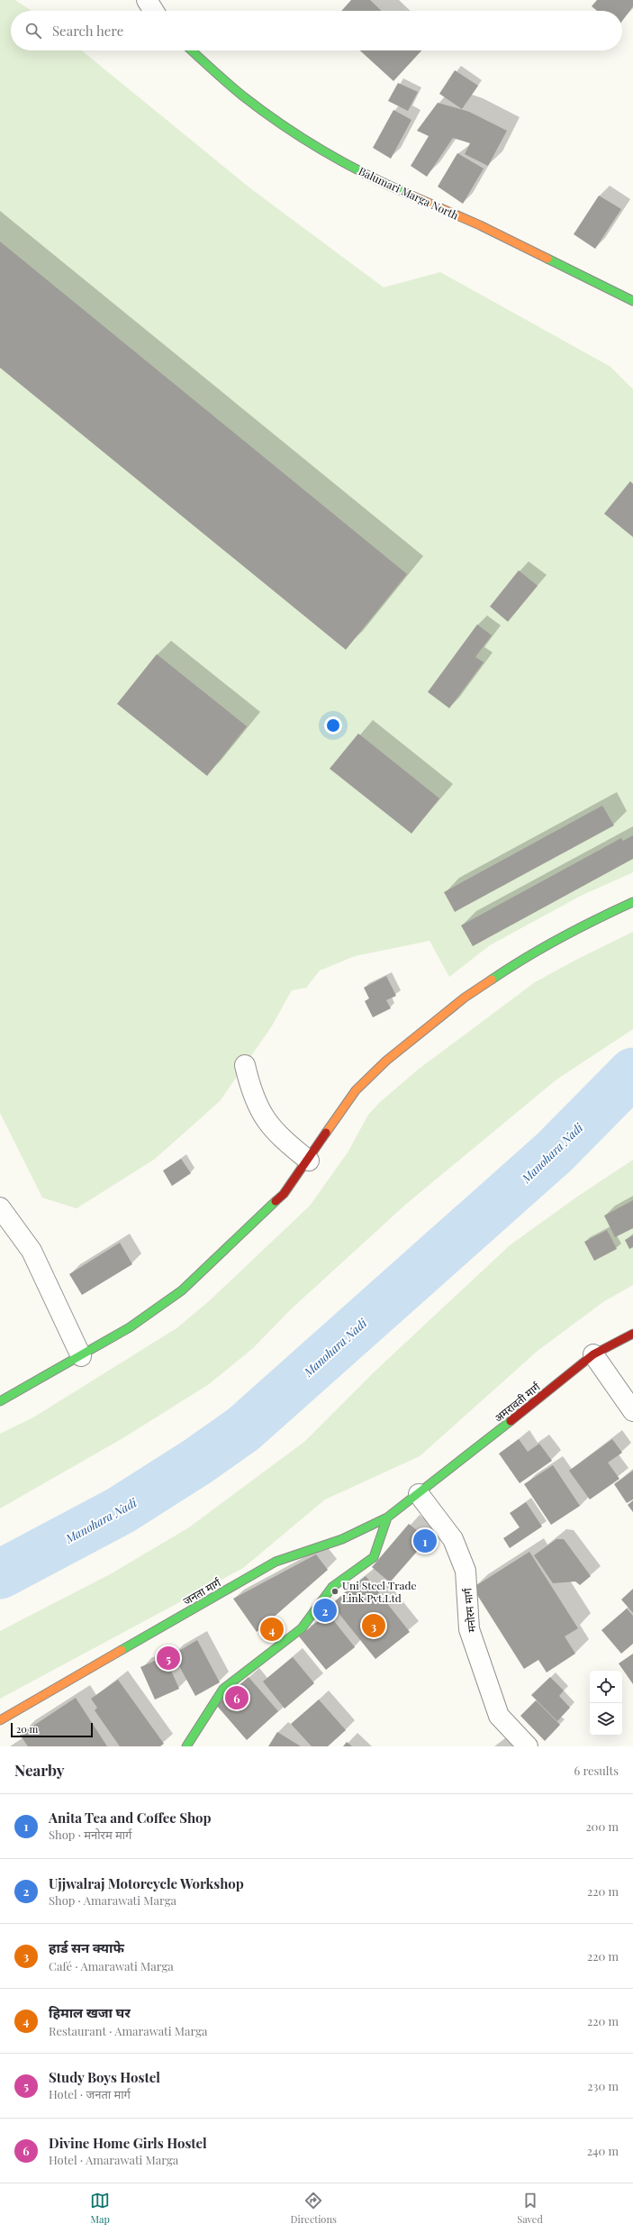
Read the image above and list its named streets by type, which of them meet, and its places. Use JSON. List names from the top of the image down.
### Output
{
  "streets": {
    "main road": ["Balumari Marga North", "अमरावती मार्ग", "जनता मार्ग"],
    "street": ["मनोरम मार्ग"]
  },
  "crossings": [
    ["अमरावती मार्ग", "जनता मार्ग"],
    ["अमरावती मार्ग", "मनोरम मार्ग"],
    ["जनता मार्ग", "मनोरम मार्ग"]
  ],
  "water": ["Manohara Nadi"],
  "places": ["Uni Steel Trade Link Pvt.Ltd"],
  "scale_bar": "20 m",
  "page": {
    "search": "Search here",
    "pins": [
      "1",
      "2",
      "3",
      "4",
      "5",
      "6"
    ],
    "scale": "20 m",
    "heading": ["Nearby", "6 results"],
    "list": [
      {
        "mark": "1",
        "name": "Anita Tea and Coffee Shop",
        "note": "Shop · मनोरम मार्ग",
        "value": "200 m"
      },
      {
        "mark": "2",
        "name": "Ujjwalraj Motorcycle Workshop",
        "note": "Shop · Amarawati Marga",
        "value": "220 m"
      },
      {
        "mark": "3",
        "name": "हार्ड सन क्याफे",
        "note": "Café · Amarawati Marga",
        "value": "220 m"
      },
      {
        "mark": "4",
        "name": "हिमाल खजा घर",
        "note": "Restaurant · Amarawati Marga",
        "value": "220 m"
      },
      {
        "mark": "5",
        "name": "Study Boys Hostel",
        "note": "Hotel · जनता मार्ग",
        "value": "230 m"
      },
      {
        "mark": "6",
        "name": "Divine Home Girls Hostel",
        "note": "Hotel · Amarawati Marga",
        "value": "240 m"
      }
    ],
    "nav": ["Map", "Directions", "Saved"]
  }
}
